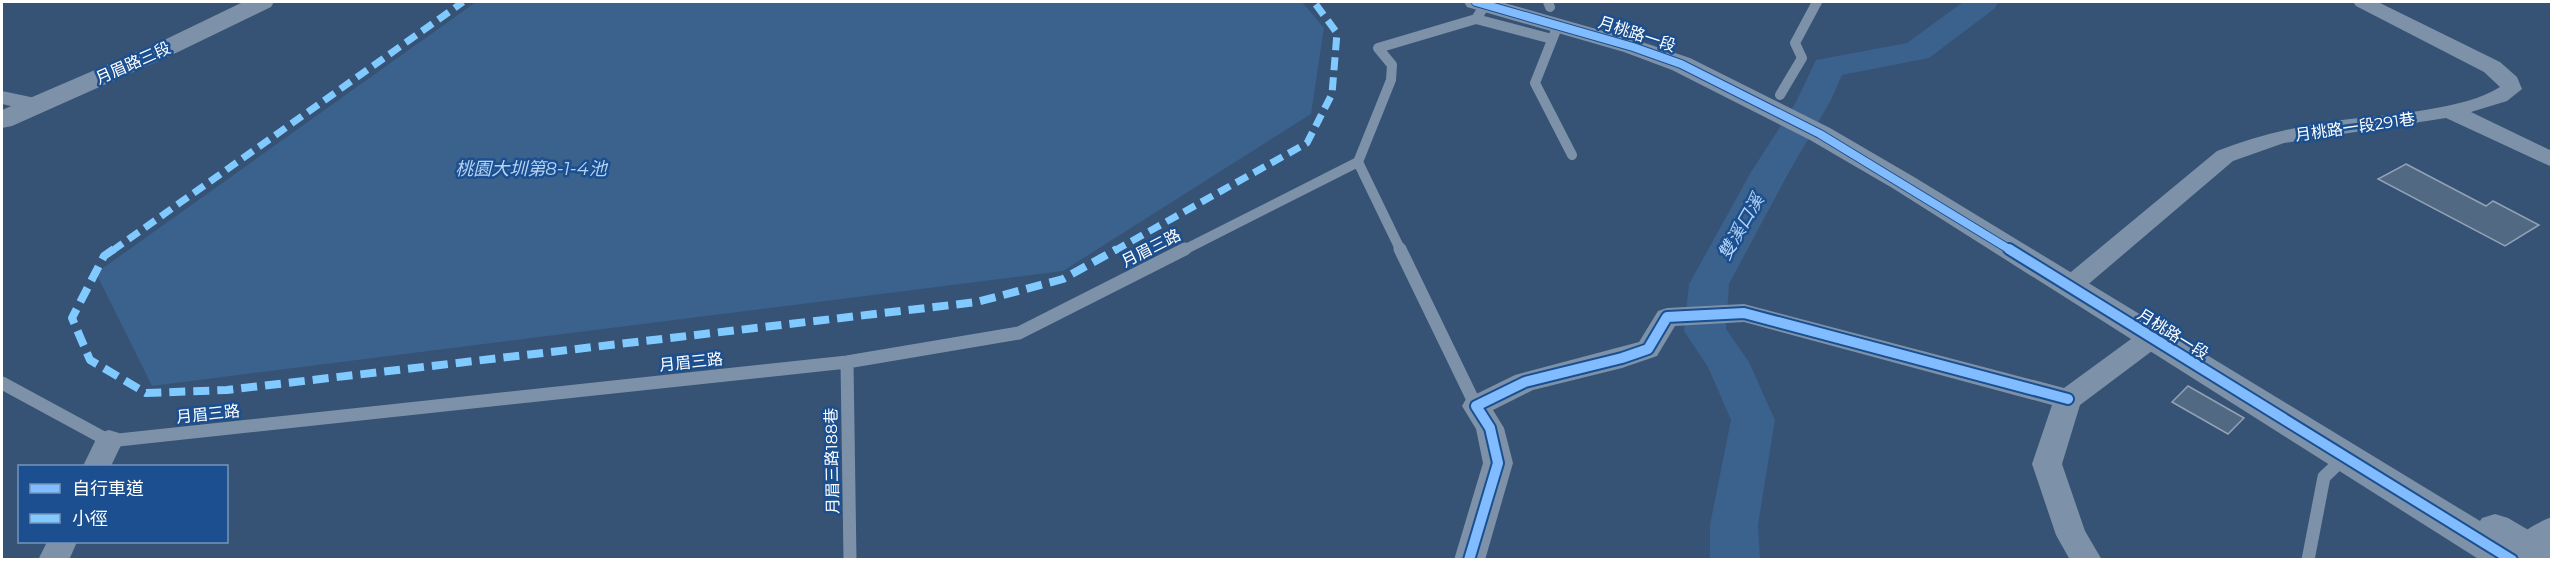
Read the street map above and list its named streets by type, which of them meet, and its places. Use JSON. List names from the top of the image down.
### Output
{
  "streets": {
    "street": ["月桃路一段", "月眉路三段", "月桃路一段291巷"],
    "lane": ["月眉三路", "月眉三路188巷"]
  },
  "crossings": [
    ["月桃路一段", "月桃路一段291巷"],
    ["月眉三路", "月眉三路188巷"]
  ],
  "water": ["桃園大圳第8-1-4池", "雙溪口溪"],
  "legend": ["自行車道", "小徑"]
}
